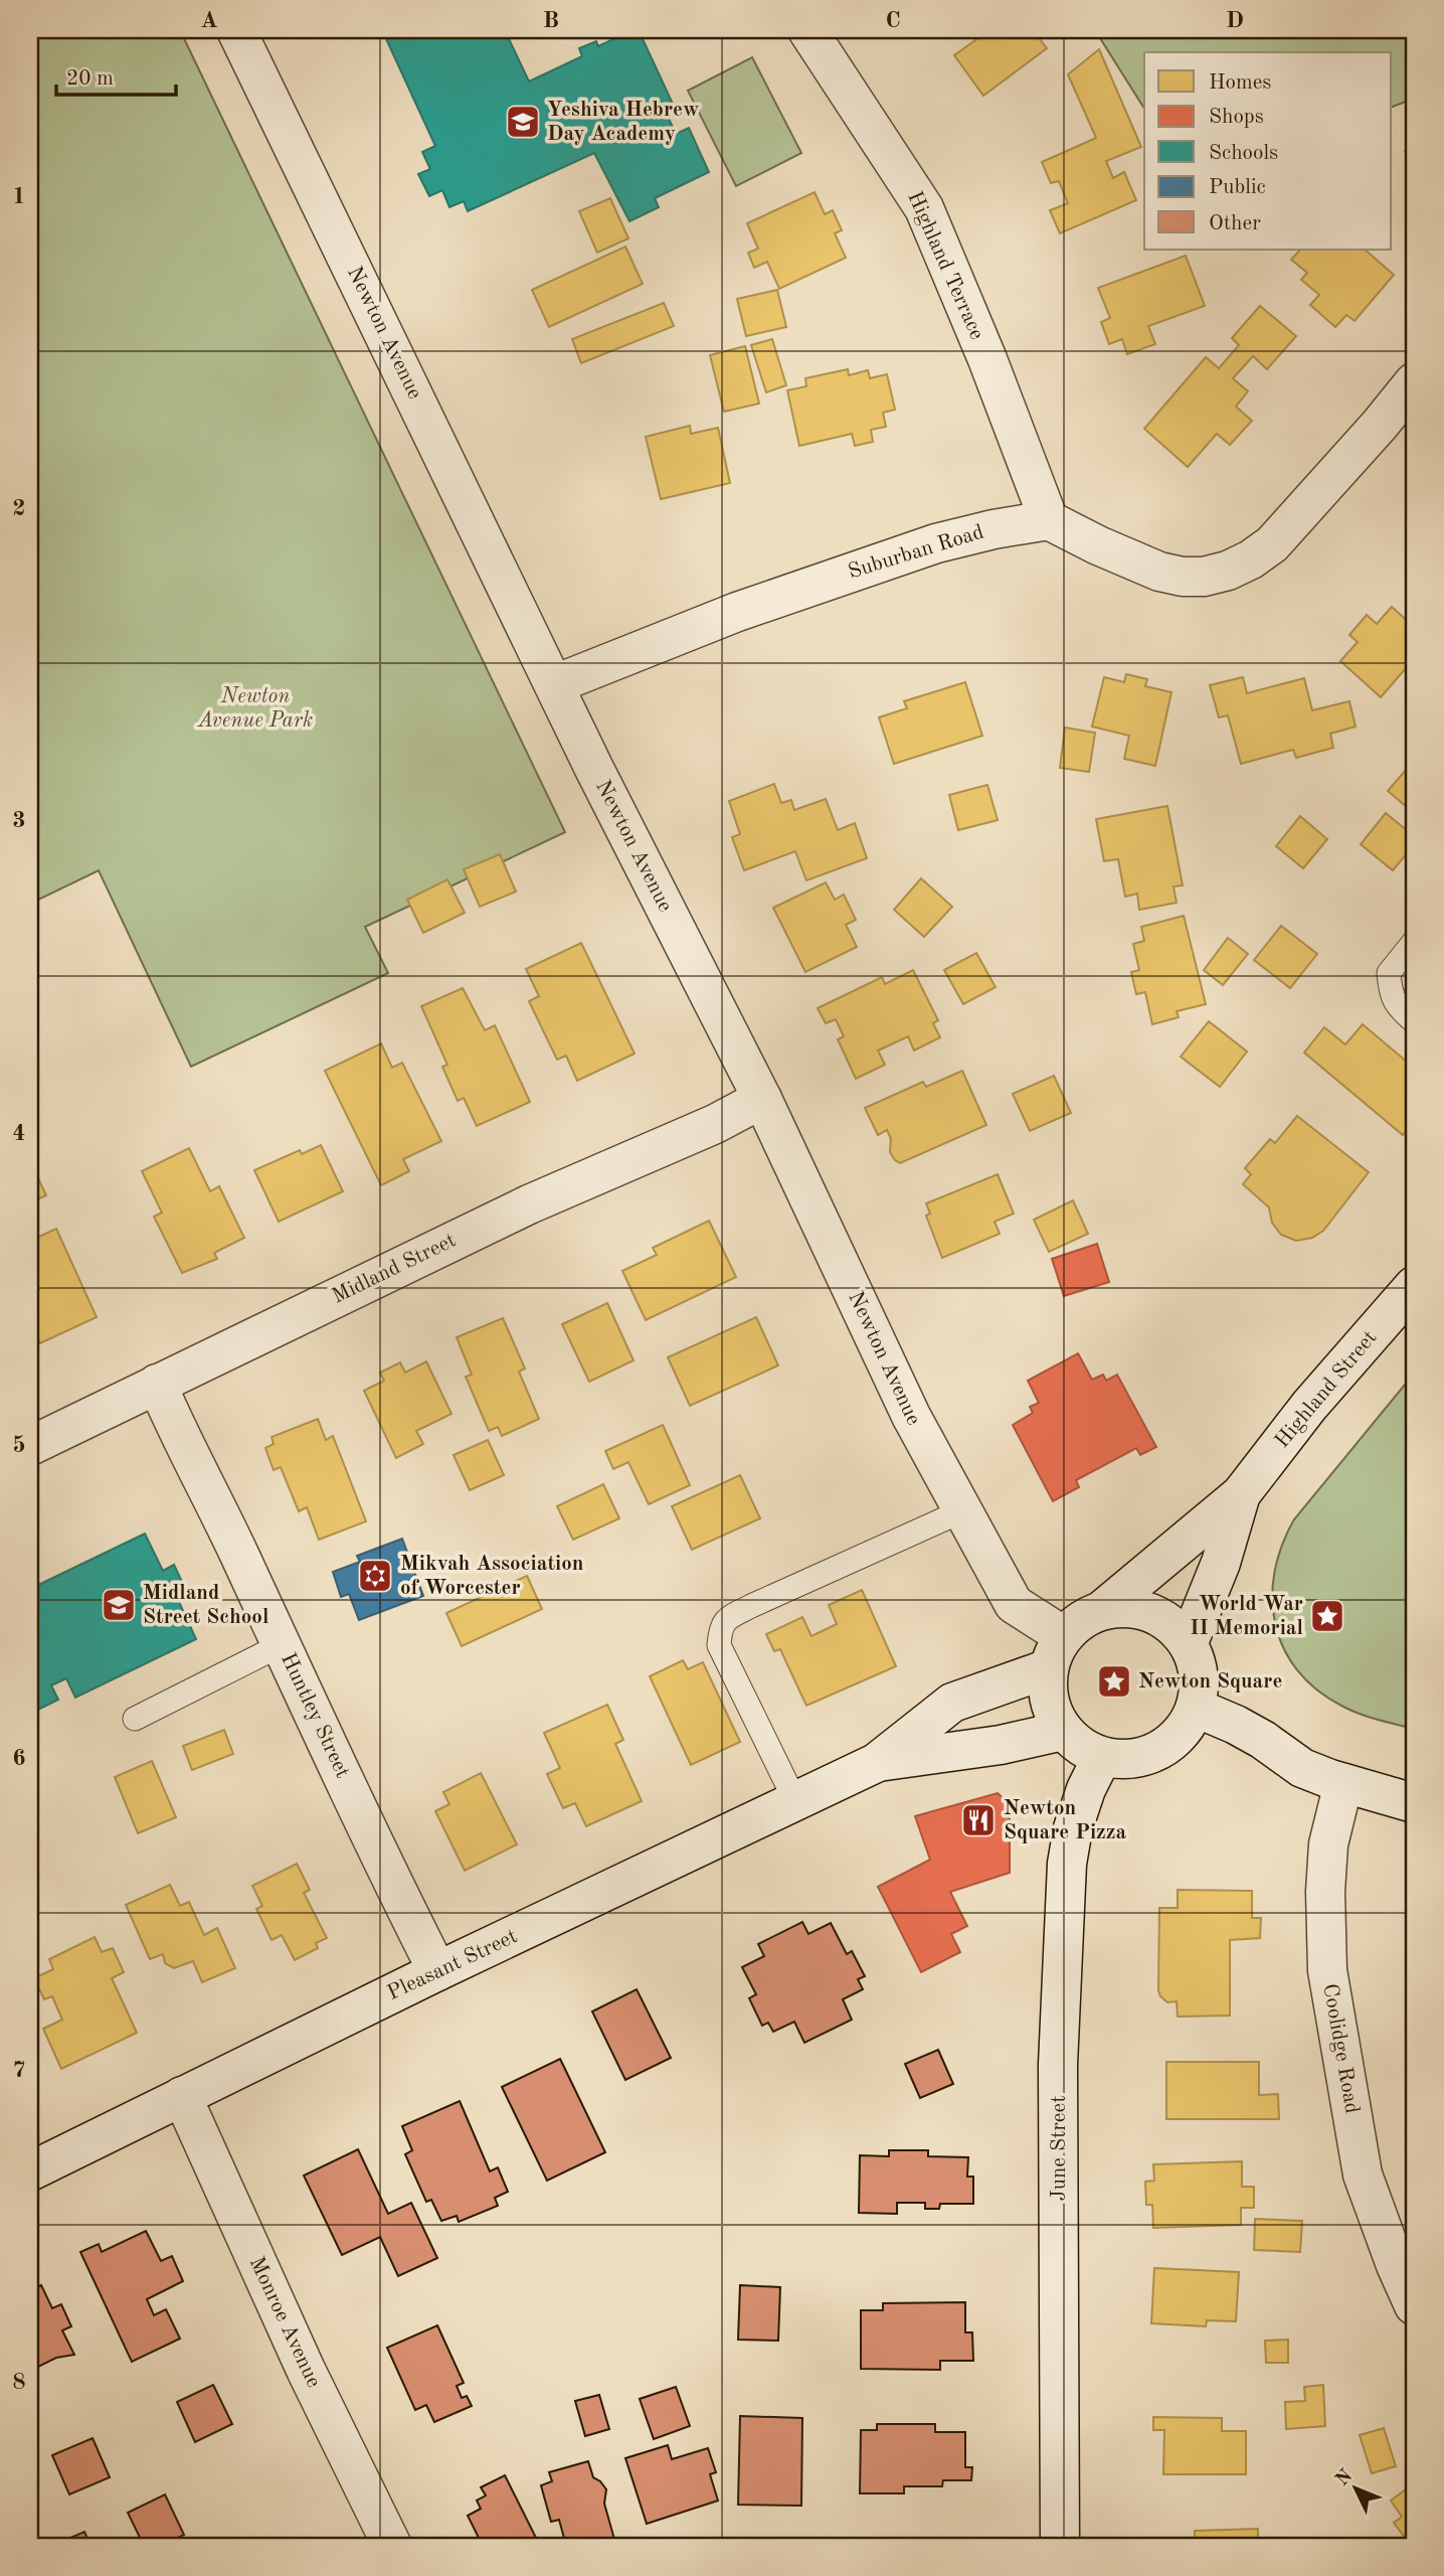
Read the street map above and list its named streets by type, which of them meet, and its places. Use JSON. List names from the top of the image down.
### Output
{
  "streets": {
    "street": [
      "Highland Terrace",
      "Newton Avenue",
      "Suburban Road",
      "Midland Street",
      "Highland Street",
      "Huntley Street",
      "Pleasant Street",
      "Coolidge Road",
      "June Street",
      "Monroe Avenue"
    ]
  },
  "crossings": [
    ["Highland Terrace", "Suburban Road"],
    ["Newton Avenue", "Suburban Road"],
    ["Newton Avenue", "Midland Street"],
    ["Newton Avenue", "Highland Street"],
    ["Newton Avenue", "Pleasant Street"],
    ["Newton Avenue", "June Street"],
    ["Midland Street", "Huntley Street"],
    ["Highland Street", "Pleasant Street"],
    ["Highland Street", "June Street"],
    ["Huntley Street", "Pleasant Street"],
    ["Pleasant Street", "June Street"],
    ["Pleasant Street", "Monroe Avenue"]
  ],
  "parks": ["Newton Avenue Park"],
  "places": {
    "school or university": ["Yeshiva Hebrew Day Academy", "Midland Street School"],
    "synagogue": ["Mikvah Association of Worcester"],
    "place": ["World War II Memorial", "Newton Square"],
    "restaurant": ["Newton Square Pizza"]
  },
  "legend": [
    "Homes",
    "Shops",
    "Schools",
    "Public",
    "Other"
  ],
  "scale_bar": "20 m",
  "north": "top left",
  "grid": {
    "columns": [
      "A",
      "B",
      "C",
      "D"
    ],
    "rows": [
      "1",
      "2",
      "3",
      "4",
      "5",
      "6",
      "7",
      "8"
    ]
  }
}
